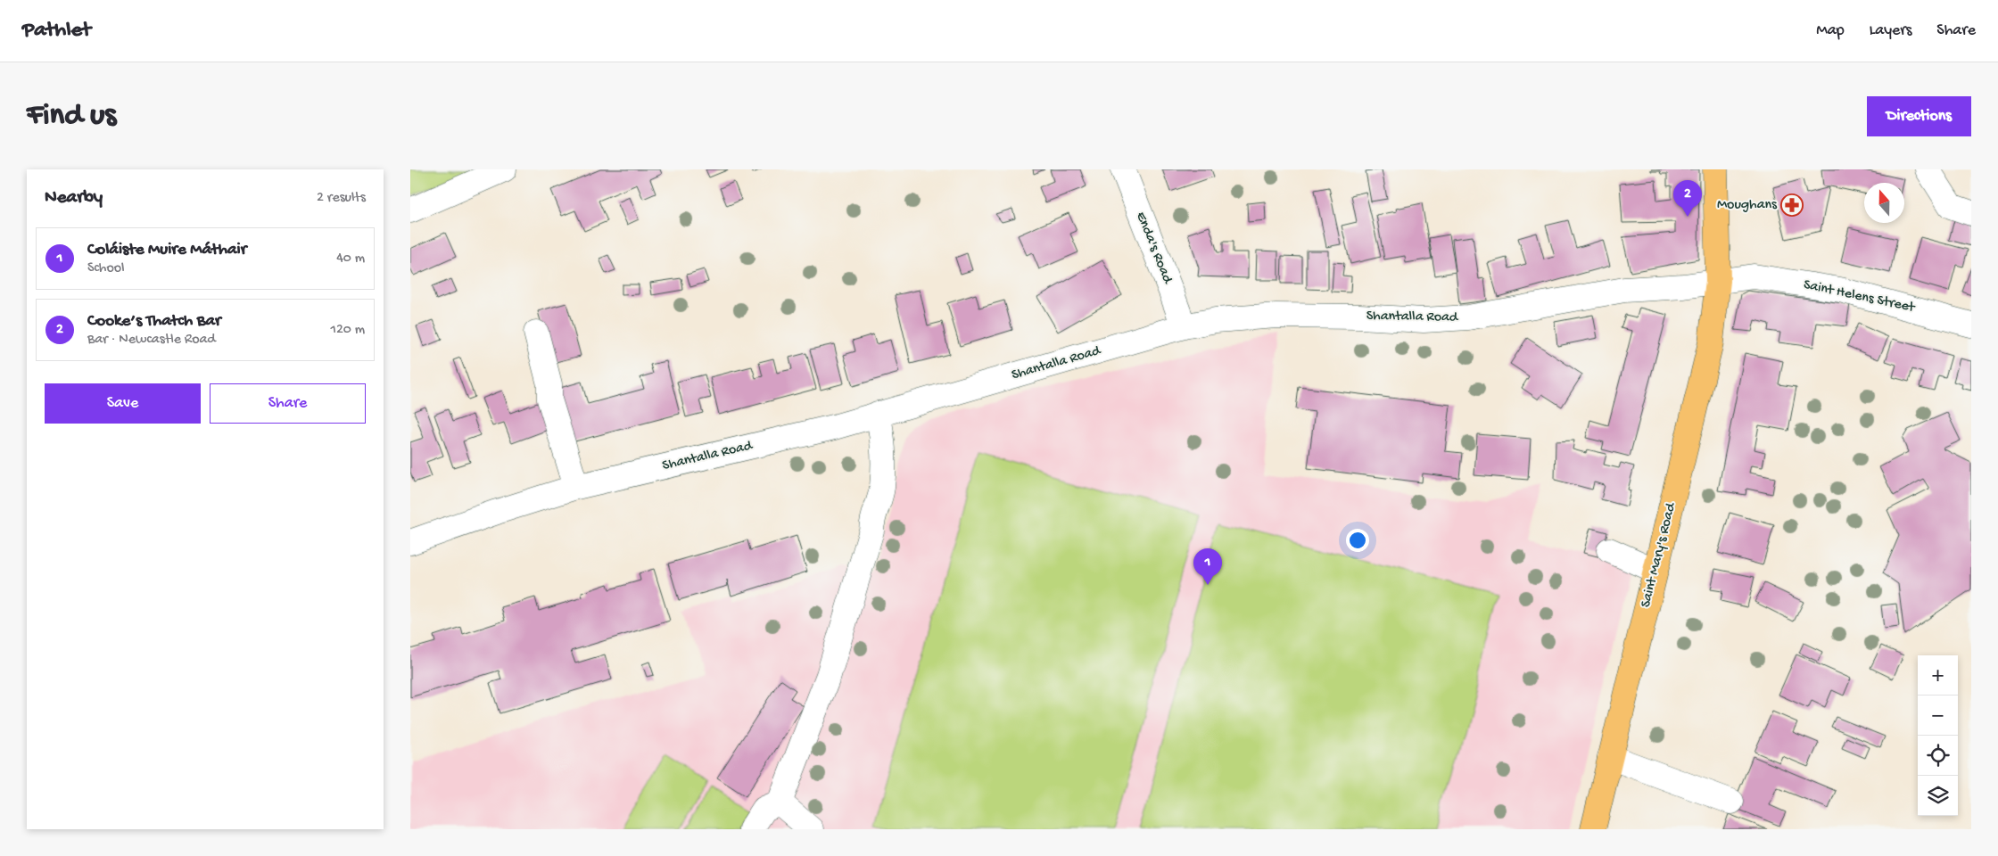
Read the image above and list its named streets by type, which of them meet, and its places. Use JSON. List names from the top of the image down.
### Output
{
  "streets": {
    "main road": ["Saint Mary's Road"],
    "street": ["Enda's Road", "Saint Helens Street", "Shantalla Road"]
  },
  "crossings": [
    ["Enda's Road", "Shantalla Road"],
    ["Saint Helens Street", "Shantalla Road"],
    ["Saint Helens Street", "Saint Mary's Road"],
    ["Shantalla Road", "Saint Mary's Road"]
  ],
  "places": {
    "pharmacy": ["Moughans"]
  },
  "north": "top",
  "page": {
    "header": "Pathlet",
    "nav": ["Map", "Layers", "Share"],
    "buttons": [
      "Directions",
      ["Save", "Share"]
    ],
    "title": "Find us",
    "heading": ["Nearby", "2 results"],
    "pins": ["2", "1"],
    "list": [
      {
        "mark": "1",
        "name": "Coláiste Muire Máthair",
        "note": "School",
        "value": "40 m"
      },
      {
        "mark": "2",
        "name": "Cooke’s Thatch Bar",
        "note": "Bar · Newcastle Road",
        "value": "120 m"
      }
    ],
    "map_buttons": ["+", "−"]
  }
}
